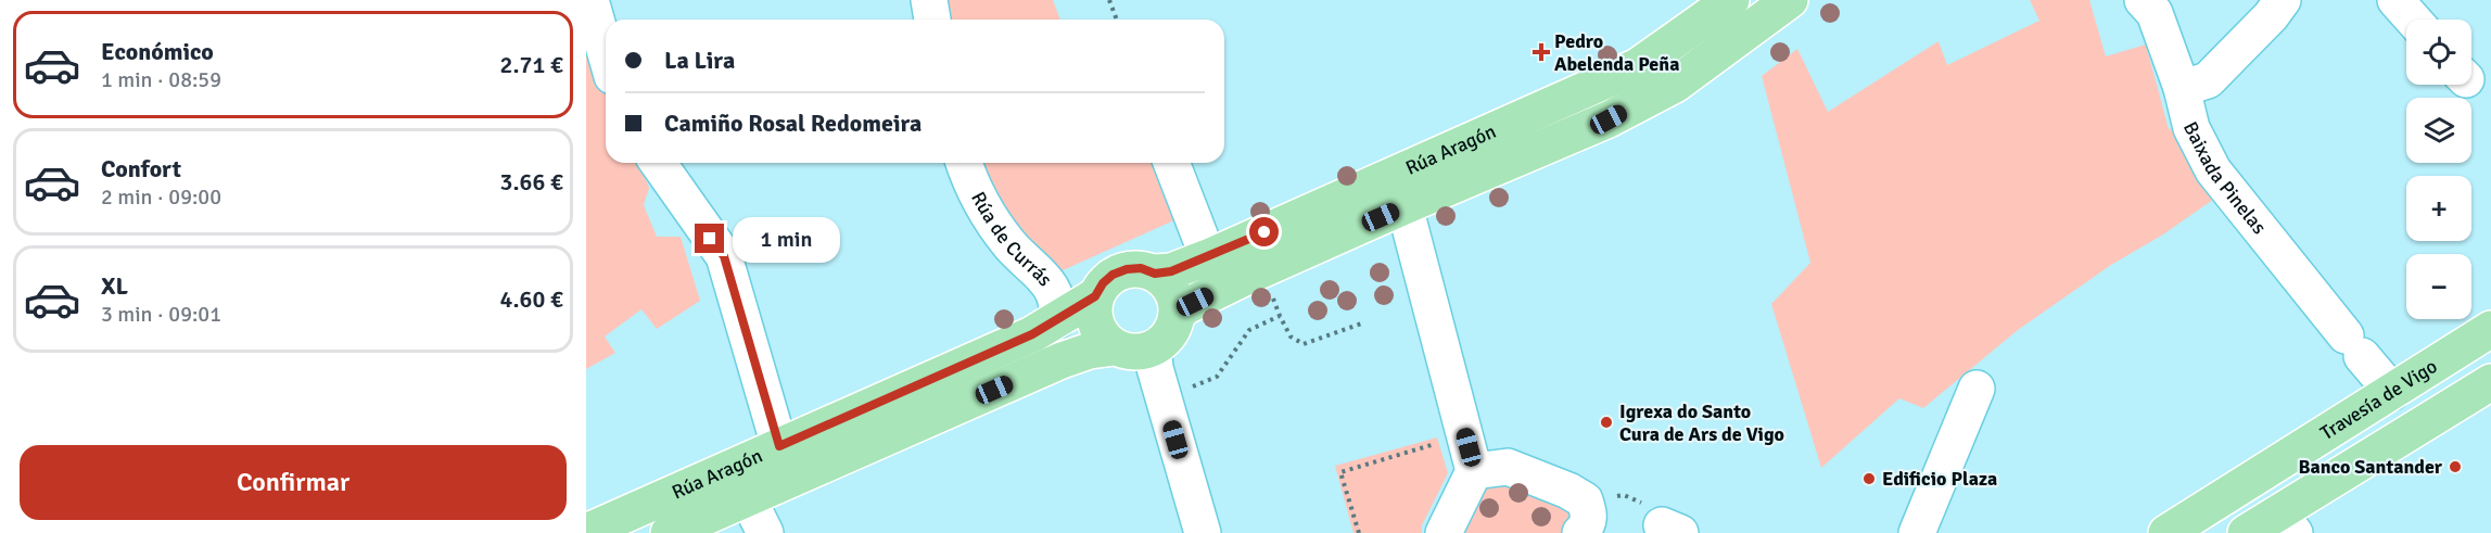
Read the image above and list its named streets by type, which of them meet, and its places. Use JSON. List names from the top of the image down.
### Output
{
  "streets": {
    "main road": ["Rúa Aragón", "Travesía de Vigo"],
    "street": ["Baixada Pinelas", "Rúa de Currás"]
  },
  "crossings": [
    ["Rúa Aragón", "Rúa de Currás"],
    ["Baixada Pinelas", "Travesía de Vigo"]
  ],
  "places": {
    "health": ["Pedro Abelenda Peña"],
    "other": ["Igrexa do Santo Cura de Ars de Vigo", "Banco Santander", "Edificio Plaza"]
  },
  "page": {
    "list": [
      {
        "name": "Económico",
        "note": "1 min · 08:59",
        "value": "2.71 €"
      },
      {
        "name": "Confort",
        "note": "2 min · 09:00",
        "value": "3.66 €"
      },
      {
        "name": "XL",
        "note": "3 min · 09:01",
        "value": "4.60 €"
      }
    ],
    "map_buttons": ["+", "−"],
    "banner": ["La Lira", "Camiño Rosal Redomeira"],
    "bubble": "1 min",
    "buttons": "Confirmar"
  }
}
